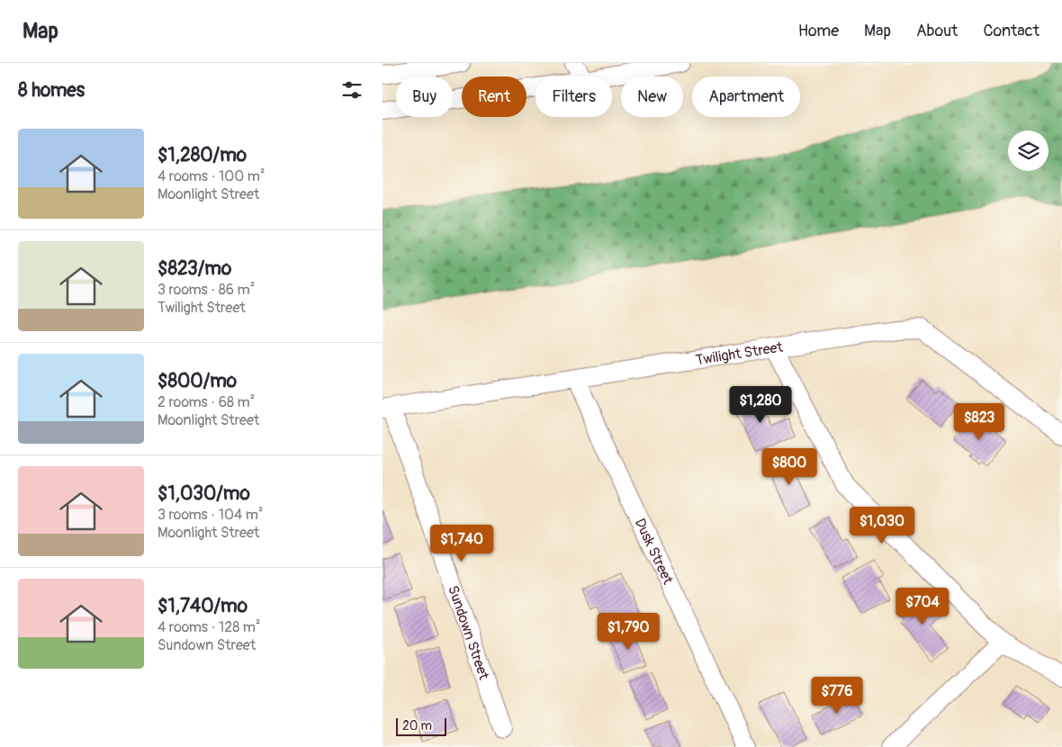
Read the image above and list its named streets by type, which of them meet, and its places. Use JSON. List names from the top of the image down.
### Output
{
  "streets": {
    "street": ["Twilight Street", "Dusk Street", "Sundown Street"]
  },
  "crossings": [
    ["Twilight Street", "Dusk Street"],
    ["Twilight Street", "Sundown Street"]
  ],
  "scale_bar": "20 m",
  "page": {
    "header": "Map",
    "nav": [
      "Home",
      "Map",
      "About",
      "Contact"
    ],
    "heading": "8 homes",
    "chip": [
      "Buy",
      "Rent",
      "Filters",
      "New",
      "Apartment"
    ],
    "list": [
      {
        "name": "$1,280/mo",
        "note": "4 rooms · 100 m² · Moonlight Street"
      },
      {
        "name": "$823/mo",
        "note": "3 rooms · 86 m² · Twilight Street"
      },
      {
        "name": "$800/mo",
        "note": "2 rooms · 68 m² · Moonlight Street"
      },
      {
        "name": "$1,030/mo",
        "note": "3 rooms · 104 m² · Moonlight Street"
      },
      {
        "name": "$1,740/mo",
        "note": "4 rooms · 128 m² · Sundown Street"
      }
    ],
    "price": [
      "$1,280",
      "$823",
      "$800",
      "$1,030",
      "$1,740",
      "$704",
      "$1,790",
      "$776"
    ],
    "scale": "20 m"
  }
}
